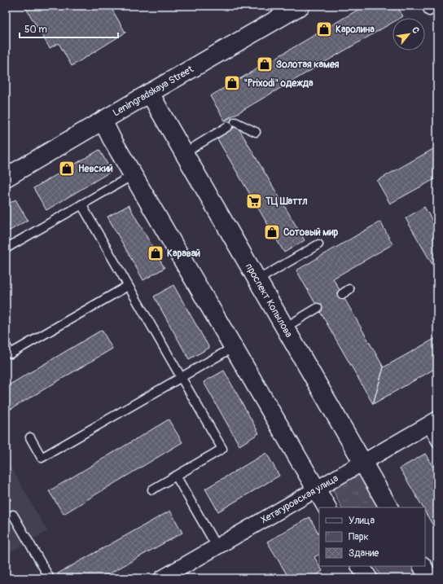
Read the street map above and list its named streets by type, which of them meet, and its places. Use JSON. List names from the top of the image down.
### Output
{
  "streets": {
    "street": ["Leningradskaya Street", "проспект Копылова", "Хетагуровская улица"]
  },
  "crossings": [
    ["Leningradskaya Street", "проспект Копылова"],
    ["проспект Копылова", "Хетагуровская улица"]
  ],
  "places": {
    "shop": [
      "Каролина",
      "Золотая камея",
      "\"Prixodi\" одежда",
      "Невский",
      "Сотовый мир",
      "Каравай"
    ],
    "supermarket": ["ТЦ Шаттл"]
  },
  "legend": ["Улица", "Парк", "Здание"],
  "scale_bar": "50 m",
  "north": "top right"
}
